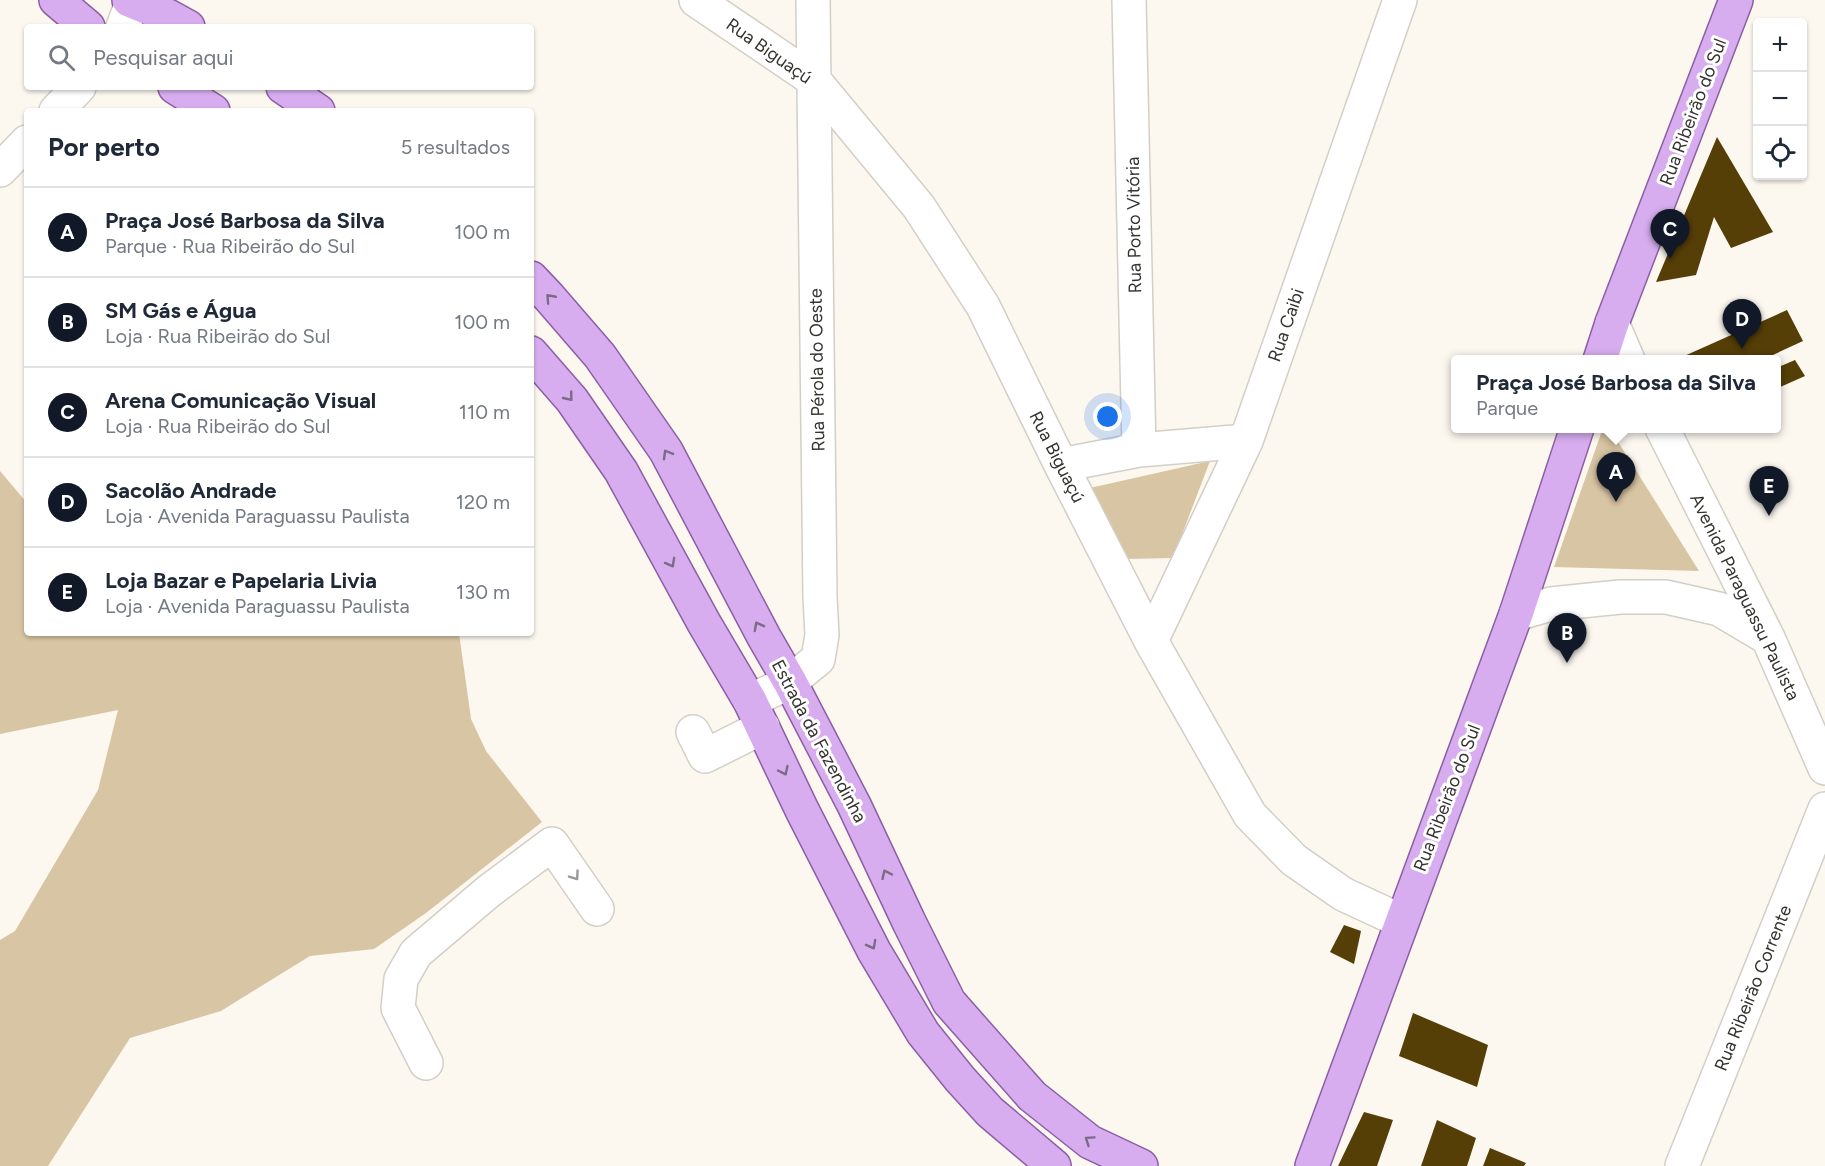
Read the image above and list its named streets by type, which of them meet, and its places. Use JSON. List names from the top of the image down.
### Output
{
  "streets": {
    "main road": ["Rua Ribeirão do Sul", "Estrada da Fazendinha"],
    "street": [
      "Rua Biguaçú",
      "Rua Porto Vitória",
      "Rua Caibi",
      "Rua Pérola do Oeste",
      "Avenida Paraguassu Paulista",
      "Rua Ribeirão Corrente"
    ]
  },
  "crossings": [
    ["Rua Biguaçú", "Rua Ribeirão do Sul"],
    ["Rua Biguaçú", "Rua Caibi"],
    ["Rua Biguaçú", "Rua Pérola do Oeste"],
    ["Rua Pérola do Oeste", "Estrada da Fazendinha"]
  ],
  "page": {
    "map_buttons": ["+", "−"],
    "search": "Pesquisar aqui",
    "heading": ["Por perto", "5 resultados"],
    "list": [
      {
        "mark": "A",
        "name": "Praça José Barbosa da Silva",
        "note": "Parque · Rua Ribeirão do Sul",
        "value": "100 m"
      },
      {
        "mark": "B",
        "name": "SM Gás e Água",
        "note": "Loja · Rua Ribeirão do Sul",
        "value": "100 m"
      },
      {
        "mark": "C",
        "name": "Arena Comunicação Visual",
        "note": "Loja · Rua Ribeirão do Sul",
        "value": "110 m"
      },
      {
        "mark": "D",
        "name": "Sacolão Andrade",
        "note": "Loja · Avenida Paraguassu Paulista",
        "value": "120 m"
      },
      {
        "mark": "E",
        "name": "Loja Bazar e Papelaria Livia",
        "note": "Loja · Avenida Paraguassu Paulista",
        "value": "130 m"
      }
    ],
    "pins": [
      "C",
      "D",
      "A",
      "E",
      "B"
    ],
    "popup": ["Praça José Barbosa da Silva", "Parque"]
  }
}
